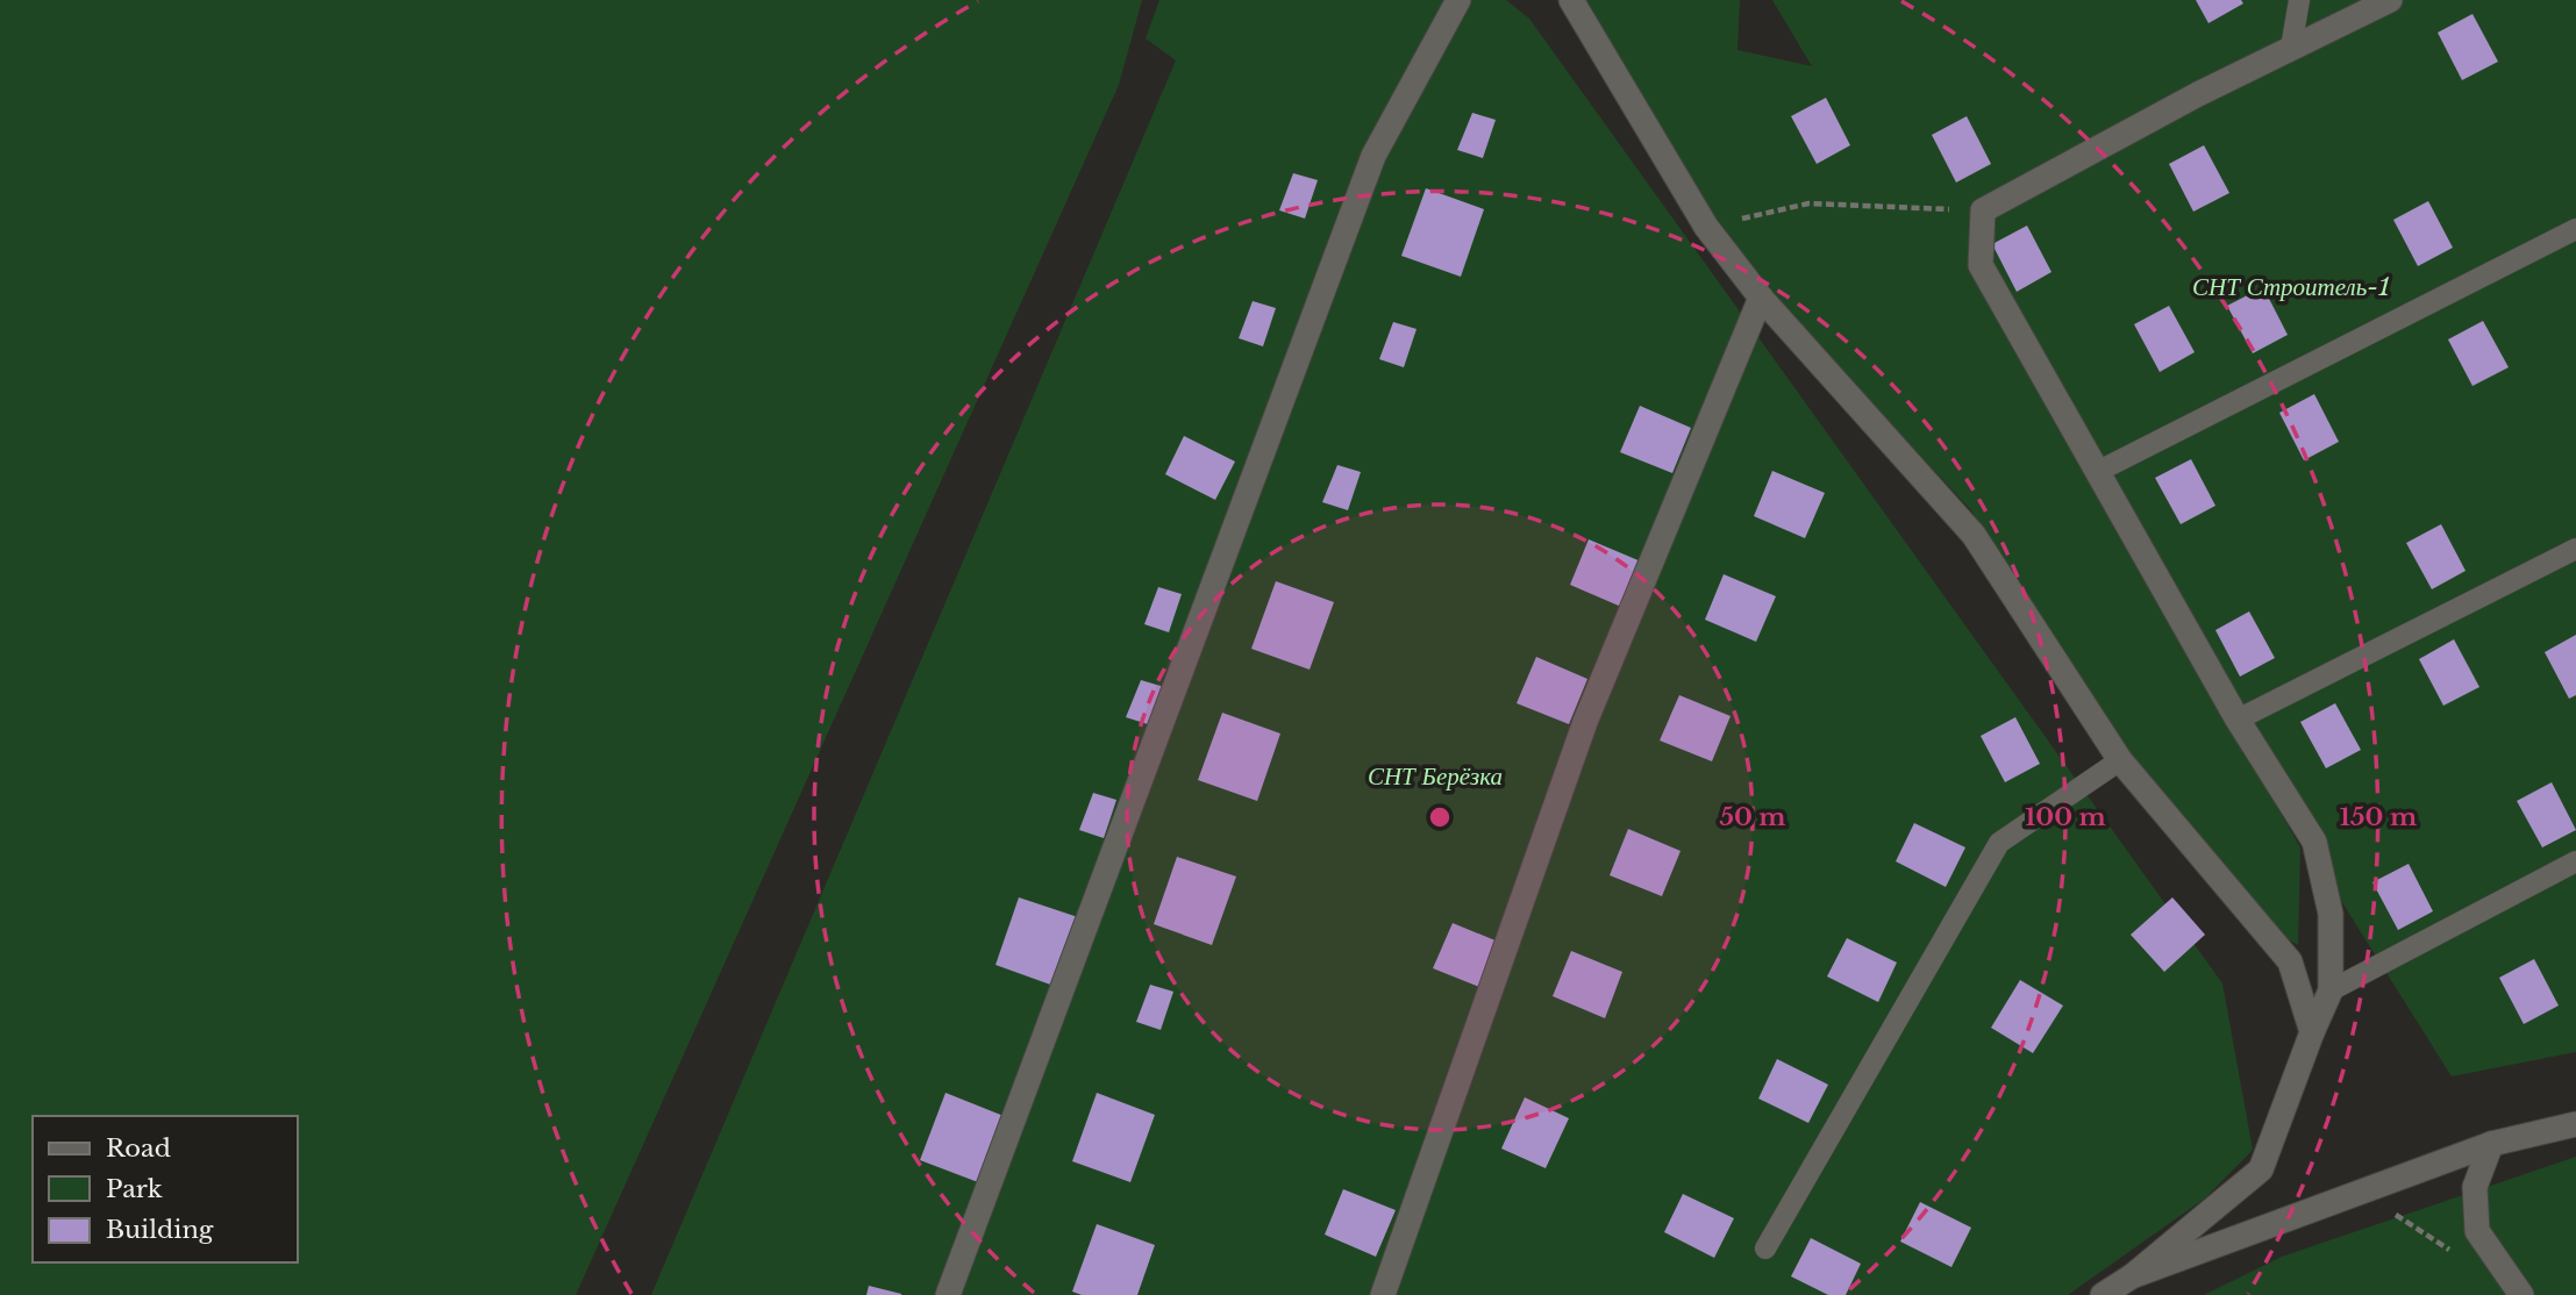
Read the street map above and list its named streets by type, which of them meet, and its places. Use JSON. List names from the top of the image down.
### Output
{
  "parks": ["СНТ Строитель-1", "СНТ Берёзка"],
  "legend": ["Road", "Park", "Building"],
  "rings": ["50 m", "100 m", "150 m"]
}
